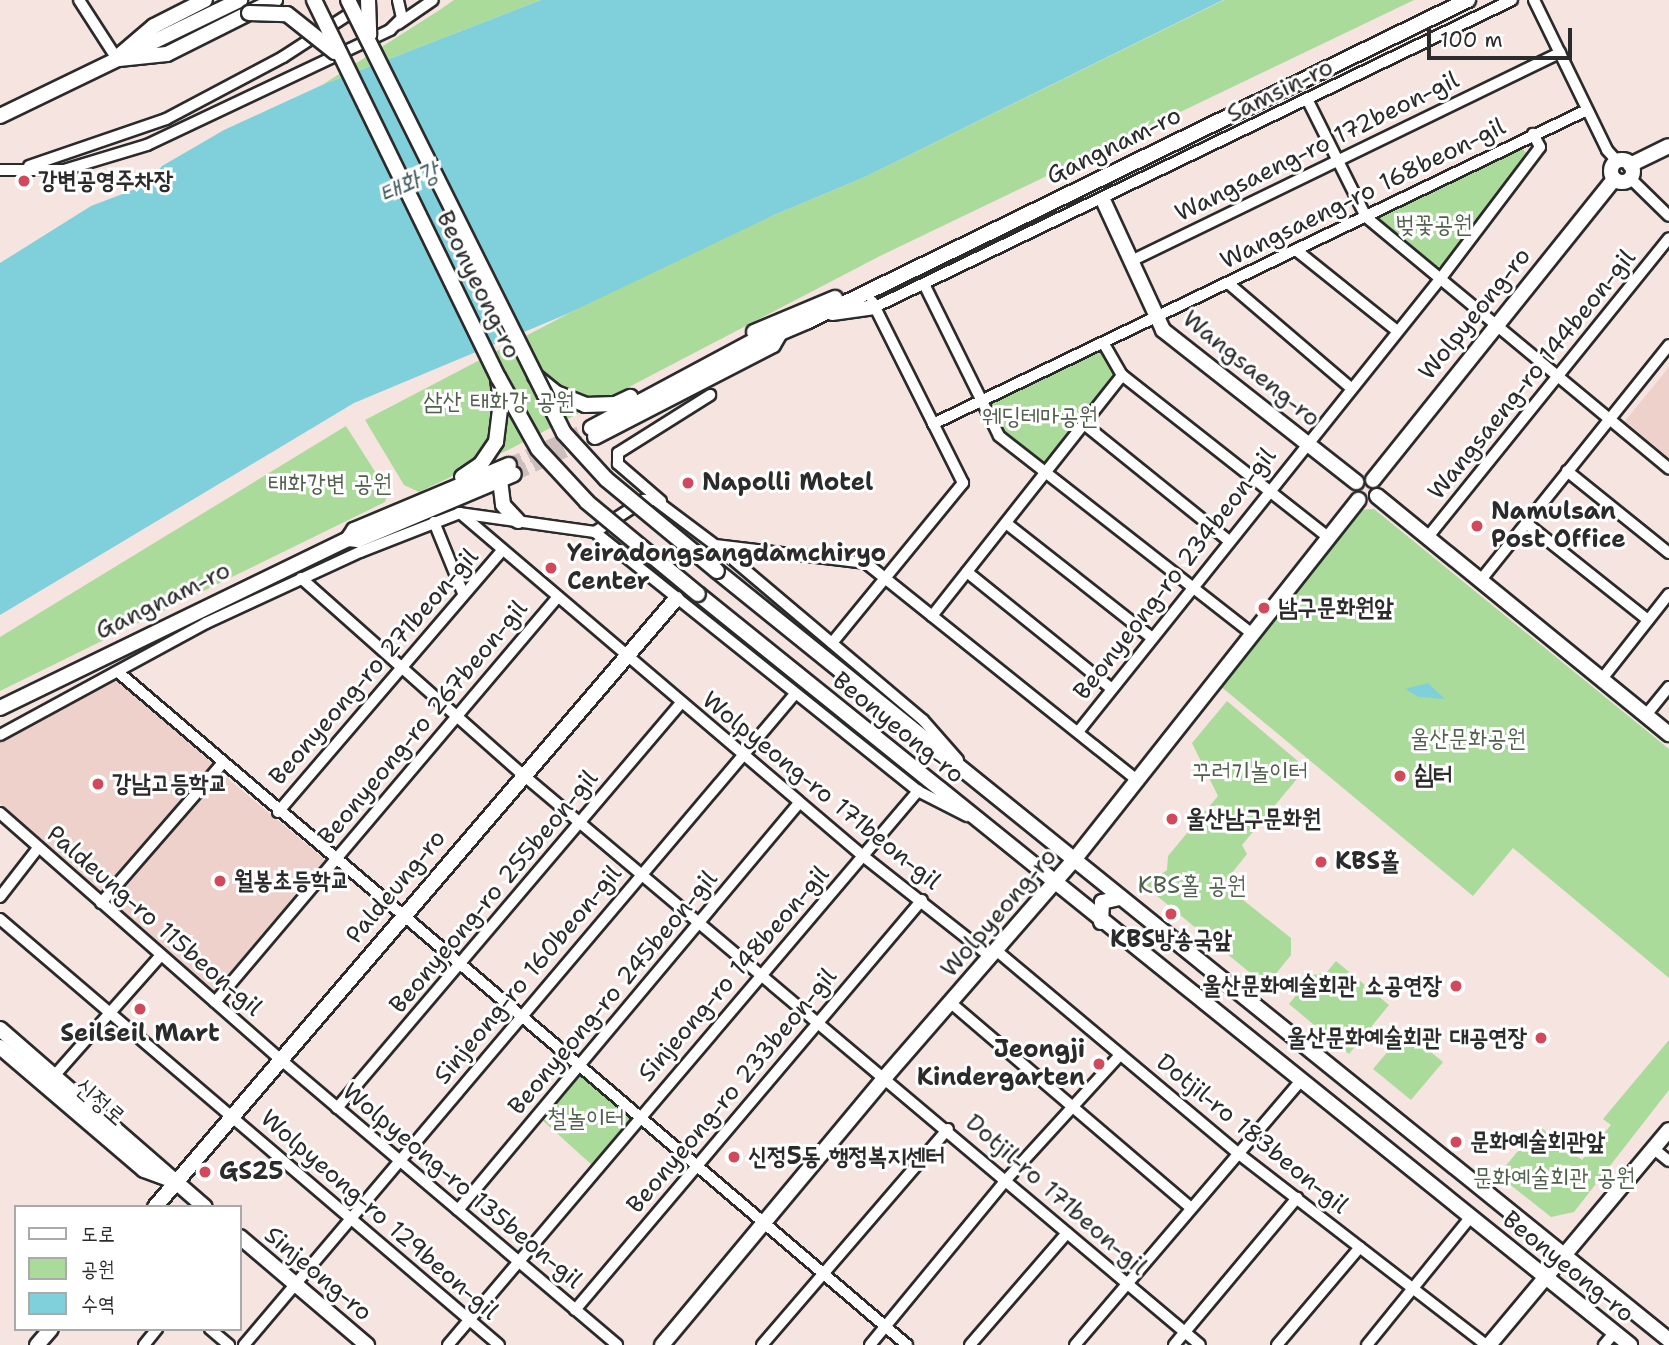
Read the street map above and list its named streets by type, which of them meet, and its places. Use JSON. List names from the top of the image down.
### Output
{
  "streets": {
    "main road": [
      "Gangnam-ro",
      "Beonyeong-ro",
      "Wolpyeong-ro",
      "Wangsaeng-ro",
      "Paldeung-ro",
      "신정로",
      "Sinjeong-ro"
    ],
    "street": [
      "Samsin-ro",
      "Wangsaeng-ro 172beon-gil",
      "Wangsaeng-ro 168beon-gil",
      "Wangsaeng-ro 144beon-gil",
      "Beonyeong-ro 234beon-gil",
      "Beonyeong-ro 271beon-gil",
      "Beonyeong-ro 267beon-gil",
      "Wolpyeong-ro 171beon-gil",
      "Beonyeong-ro 255beon-gil",
      "Paldeung-ro 115beon-gil",
      "Sinjeong-ro 148beon-gil",
      "Sinjeong-ro 160beon-gil",
      "Beonyeong-ro 245beon-gil",
      "Beonyeong-ro 233beon-gil",
      "Dotjil-ro 183beon-gil",
      "Wolpyeong-ro 135beon-gil",
      "Dotjil-ro 171beon-gil",
      "Wolpyeong-ro 129beon-gil"
    ]
  },
  "crossings": [
    ["Samsin-ro", "Wangsaeng-ro"],
    ["Wangsaeng-ro 172beon-gil", "Wangsaeng-ro"],
    ["Wangsaeng-ro 168beon-gil", "Wangsaeng-ro"],
    ["Wangsaeng-ro 168beon-gil", "Beonyeong-ro 234beon-gil"],
    ["Beonyeong-ro", "Wolpyeong-ro"],
    ["Wolpyeong-ro", "Wangsaeng-ro"],
    ["Wolpyeong-ro", "Wolpyeong-ro 171beon-gil"],
    ["Wolpyeong-ro", "Dotjil-ro 183beon-gil"],
    ["Wolpyeong-ro", "Dotjil-ro 171beon-gil"],
    ["Wangsaeng-ro", "Beonyeong-ro 234beon-gil"],
    ["Beonyeong-ro 271beon-gil", "Wolpyeong-ro 171beon-gil"],
    ["Beonyeong-ro 271beon-gil", "Dotjil-ro 171beon-gil"],
    ["Beonyeong-ro 267beon-gil", "Wolpyeong-ro 171beon-gil"],
    ["Beonyeong-ro 267beon-gil", "Paldeung-ro 115beon-gil"],
    ["Beonyeong-ro 267beon-gil", "Dotjil-ro 171beon-gil"],
    ["Wolpyeong-ro 171beon-gil", "Paldeung-ro"],
    ["Wolpyeong-ro 171beon-gil", "Beonyeong-ro 255beon-gil"],
    ["Wolpyeong-ro 171beon-gil", "Sinjeong-ro 148beon-gil"],
    ["Wolpyeong-ro 171beon-gil", "Sinjeong-ro 160beon-gil"],
    ["Wolpyeong-ro 171beon-gil", "Beonyeong-ro 245beon-gil"],
    ["Wolpyeong-ro 171beon-gil", "Beonyeong-ro 233beon-gil"],
    ["Wolpyeong-ro 171beon-gil", "Dotjil-ro 183beon-gil"],
    ["Paldeung-ro", "Paldeung-ro 115beon-gil"],
    ["Paldeung-ro", "Wolpyeong-ro 135beon-gil"],
    ["Paldeung-ro", "Dotjil-ro 171beon-gil"],
    ["Paldeung-ro", "Wolpyeong-ro 129beon-gil"],
    ["Beonyeong-ro 255beon-gil", "Wolpyeong-ro 135beon-gil"],
    ["Beonyeong-ro 255beon-gil", "Dotjil-ro 171beon-gil"],
    ["Paldeung-ro 115beon-gil", "Wolpyeong-ro 135beon-gil"],
    ["Sinjeong-ro 148beon-gil", "Wolpyeong-ro 135beon-gil"],
    ["Sinjeong-ro 148beon-gil", "Dotjil-ro 171beon-gil"],
    ["Sinjeong-ro 148beon-gil", "Wolpyeong-ro 129beon-gil"],
    ["Sinjeong-ro 160beon-gil", "Wolpyeong-ro 135beon-gil"],
    ["Sinjeong-ro 160beon-gil", "Dotjil-ro 171beon-gil"],
    ["Sinjeong-ro 160beon-gil", "Wolpyeong-ro 129beon-gil"],
    ["Sinjeong-ro 160beon-gil", "Sinjeong-ro"],
    ["Beonyeong-ro 245beon-gil", "Wolpyeong-ro 135beon-gil"],
    ["Beonyeong-ro 245beon-gil", "Dotjil-ro 171beon-gil"],
    ["Beonyeong-ro 233beon-gil", "Wolpyeong-ro 135beon-gil"],
    ["Beonyeong-ro 233beon-gil", "Dotjil-ro 171beon-gil"]
  ],
  "water": ["태화강"],
  "parks": [
    "벚꽃공원",
    "삼산 태화강 공원",
    "웨딩테마공원",
    "태화강변 공원",
    "울산문화공원",
    "꾸러기놀이터",
    "KBS홀 공원",
    "철놀이터",
    "문화예술회관 공원"
  ],
  "places": [
    "강변공영주차장",
    "Napolli Motel",
    "Namulsan Post Office",
    "Yeiradongsangdamchiryo Center",
    "남구문화원앞",
    "쉼터",
    "강남고등학교",
    "울산남구문화원",
    "KBS홀",
    "월봉초등학교",
    "KBS방송국앞",
    "울산문화예술회관 소공연장",
    "Seilseil Mart",
    "울산문화예술회관 대공연장",
    "Jeongji Kindergarten",
    "문화예술회관앞",
    "신정5동 행정복지센터",
    "GS25"
  ],
  "legend": ["도로", "공원", "수역"],
  "scale_bar": "100 m"
}
